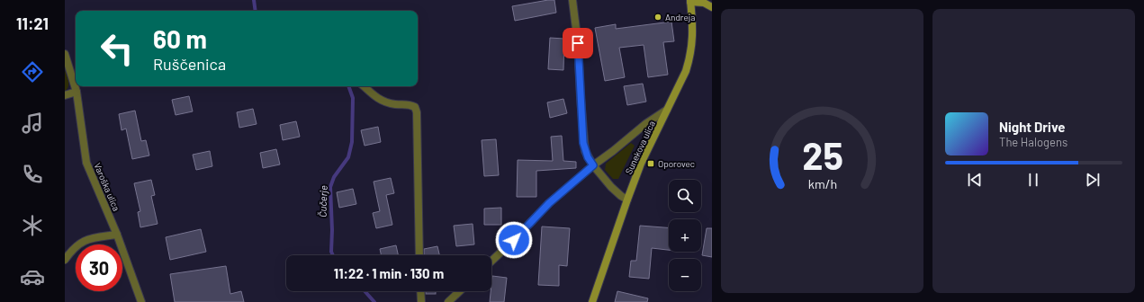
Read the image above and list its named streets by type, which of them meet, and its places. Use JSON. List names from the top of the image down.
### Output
{
  "streets": {
    "street": ["Sunekova ulica", "Varoška ulica"]
  },
  "water": ["Čučerje"],
  "places": {
    "other": ["Andreja"],
    "transit": ["Oporovec"]
  },
  "page": {
    "tabs": "11:21",
    "turn": ["60 m", "Ruščenica"],
    "song": ["Night Drive", "The Halogens"],
    "map_buttons": ["+", "−"],
    "limit": "30",
    "trip": "11:22 · 1 min · 130 m",
    "gauge": ["25", "km/h"]
  }
}
